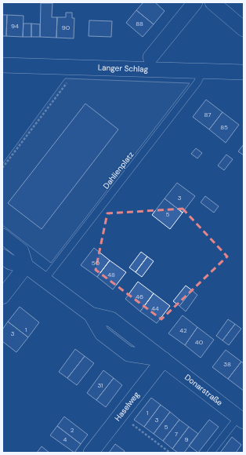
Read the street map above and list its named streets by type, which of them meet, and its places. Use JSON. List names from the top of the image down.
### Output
{
  "streets": {
    "street": ["Langer Schlag", "Donarstraße", "Haselweg"],
    "lane": ["Dahlienplatz"]
  },
  "crossings": [
    ["Langer Schlag", "Dahlienplatz"],
    ["Dahlienplatz", "Donarstraße"],
    ["Donarstraße", "Haselweg"]
  ],
  "house_numbers": [
    "88",
    "94",
    "90",
    "87",
    "85",
    "3",
    "5",
    "50",
    "48",
    "46",
    "44",
    "1",
    "42",
    "3",
    "40",
    "38",
    "31",
    "1",
    "3",
    "5",
    "2",
    "7",
    "4",
    "9"
  ]
}
